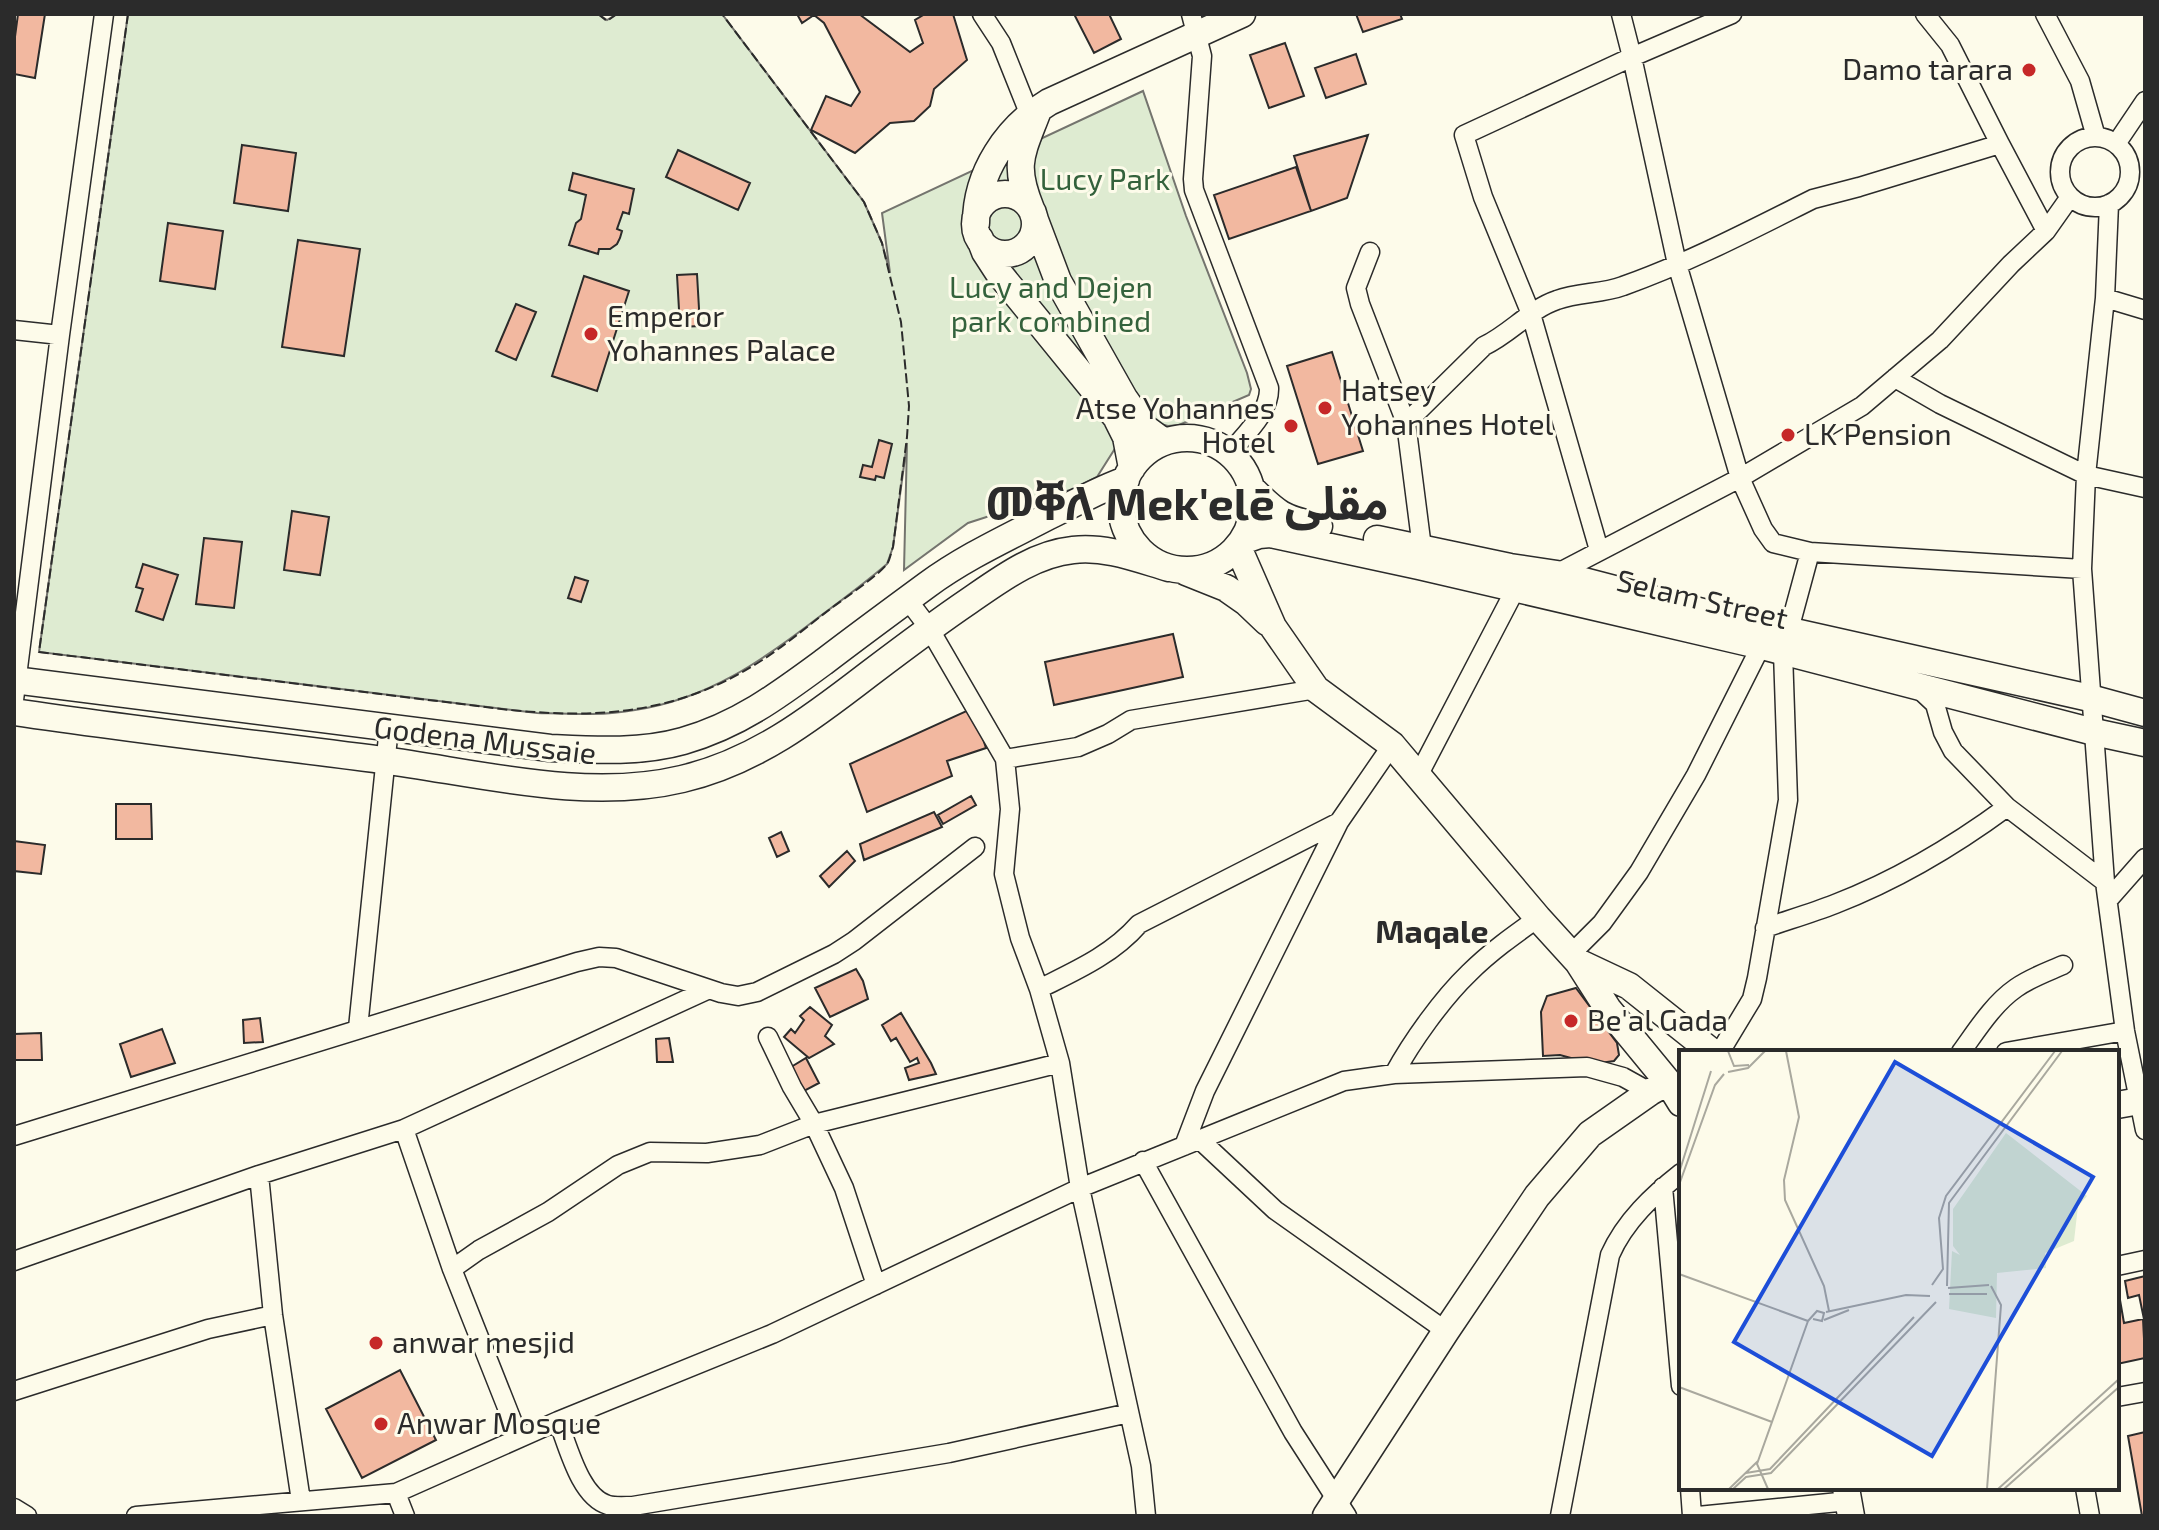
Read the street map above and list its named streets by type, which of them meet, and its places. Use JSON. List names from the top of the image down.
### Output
{
  "streets": {
    "street": ["Selam Street", "Godena Mussaie"]
  },
  "districts": ["መቐለ Mek'elē مقلى", "Maqale"],
  "parks": ["Lucy Park", "Lucy and Dejen park combined"],
  "places": [
    "Damo tarara",
    "Emperor Yohannes Palace",
    "Hatsey Yohannes Hotel",
    "Atse Yohannes Hotel",
    "LK Pension",
    "Be'al Gada",
    "anwar mesjid",
    "Anwar Mosque"
  ]
}
